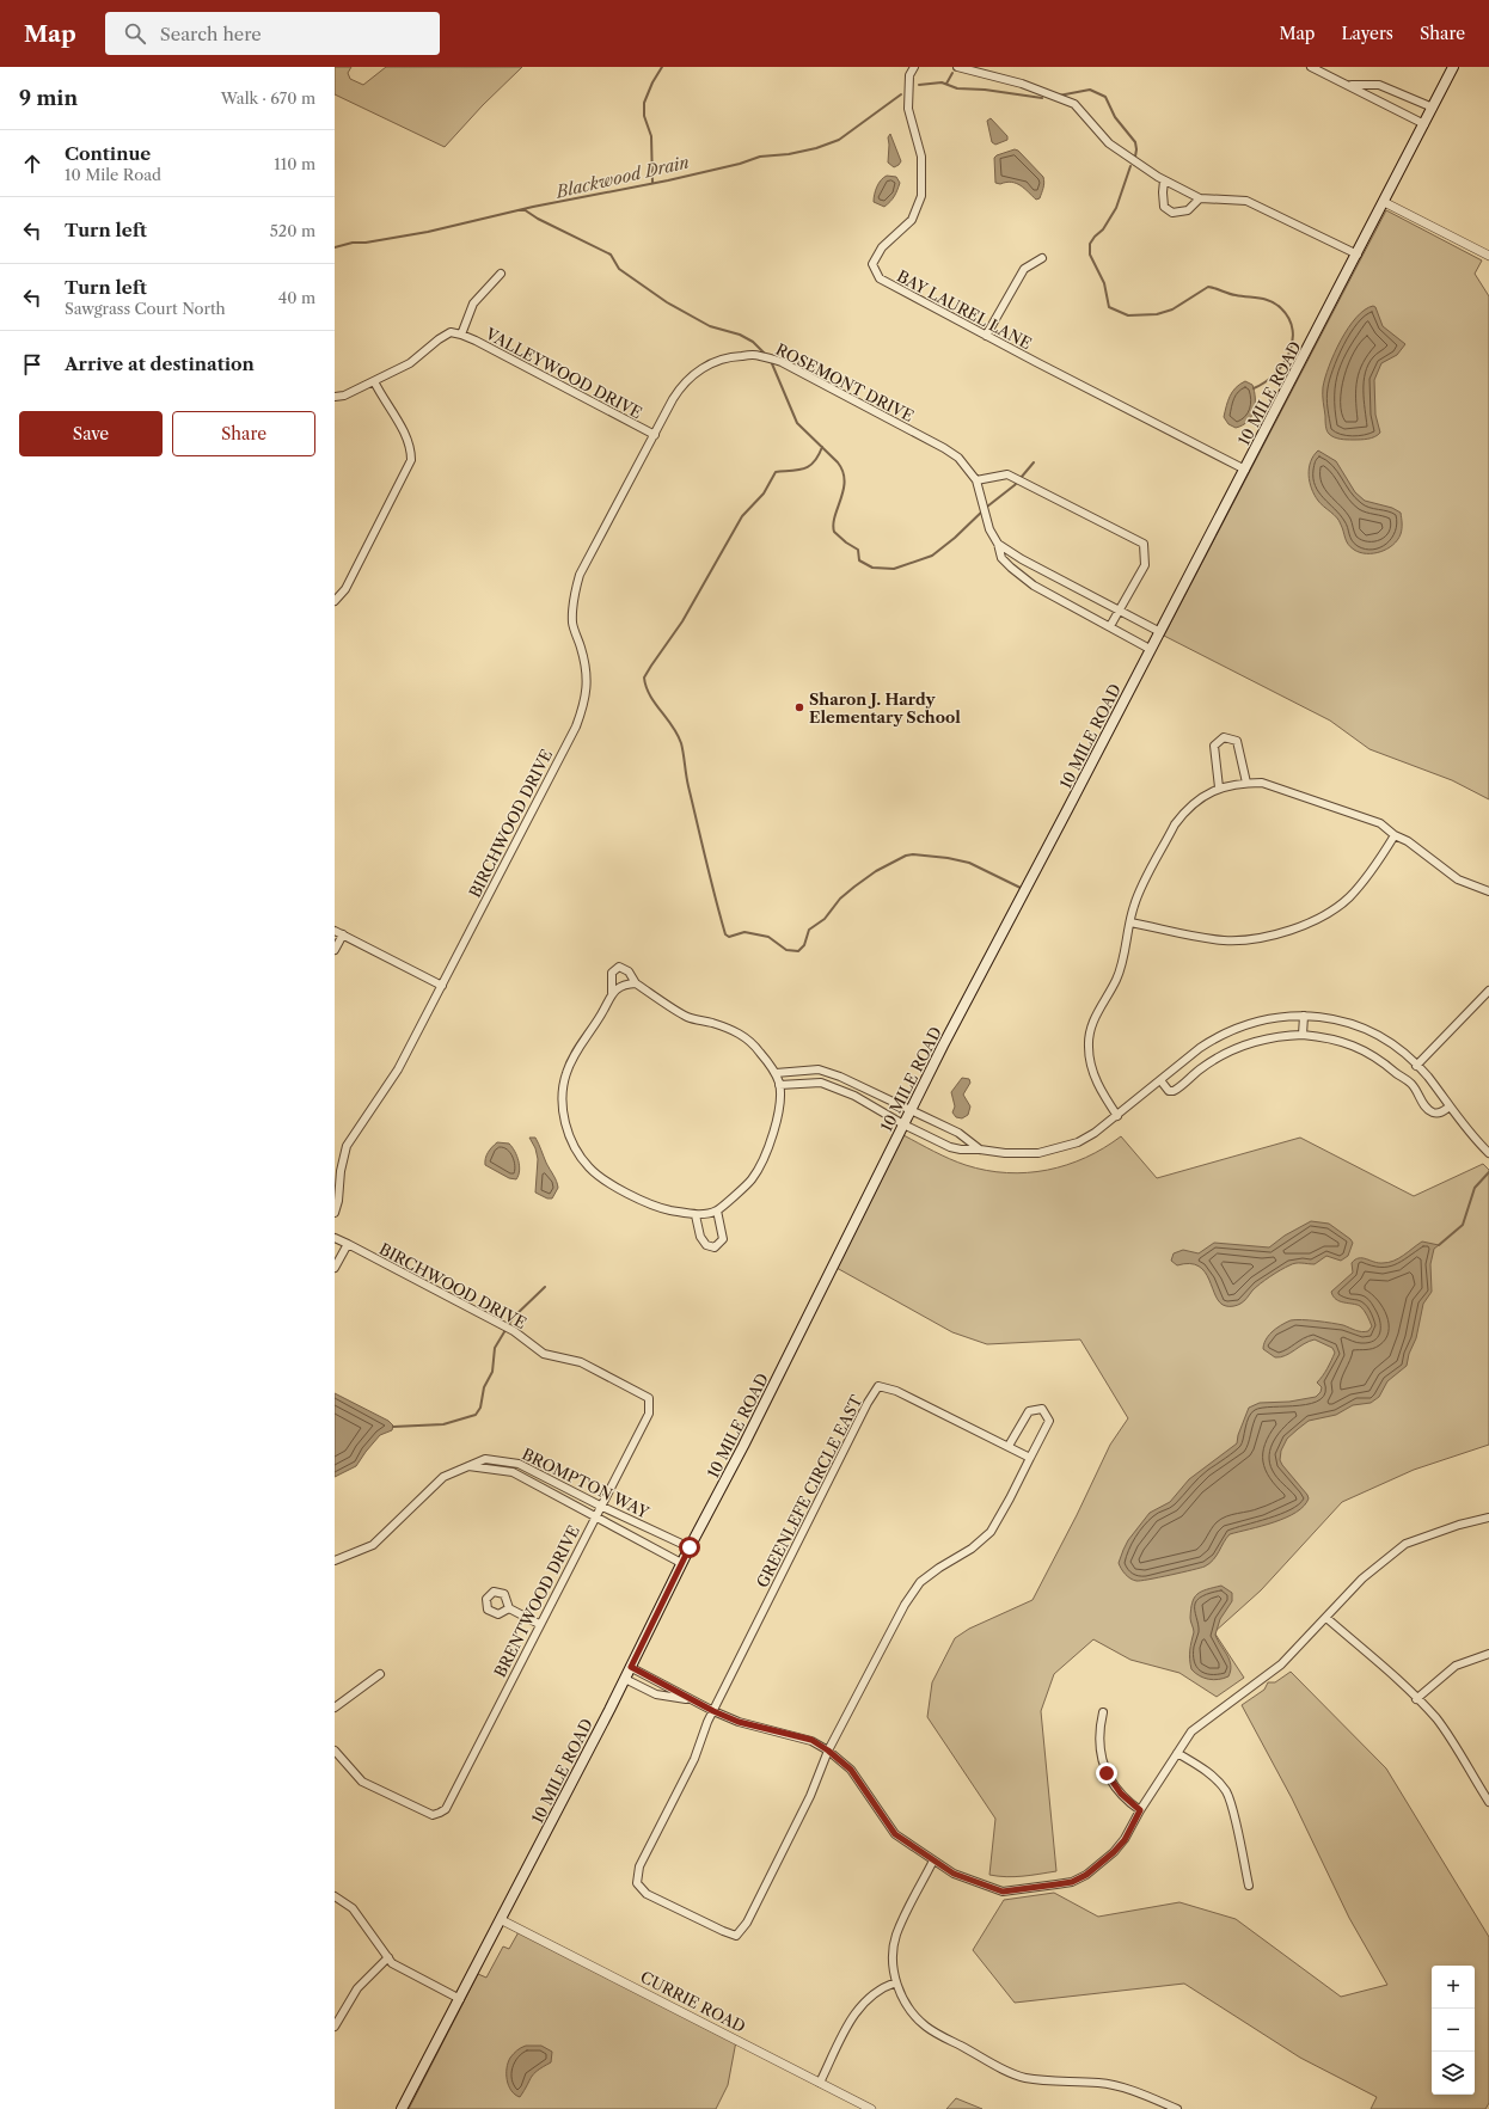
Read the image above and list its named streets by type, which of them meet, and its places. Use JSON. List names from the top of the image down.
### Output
{
  "streets": {
    "main road": ["10 MILE ROAD"],
    "street": [
      "BAY LAUREL LANE",
      "VALLEYWOOD DRIVE",
      "ROSEMONT DRIVE",
      "BIRCHWOOD DRIVE",
      "BROMPTON WAY",
      "GREENLEFE CIRCLE EAST",
      "BRENTWOOD DRIVE",
      "CURRIE ROAD"
    ]
  },
  "crossings": [
    ["BAY LAUREL LANE", "10 MILE ROAD"],
    ["VALLEYWOOD DRIVE", "ROSEMONT DRIVE"],
    ["VALLEYWOOD DRIVE", "BIRCHWOOD DRIVE"],
    ["ROSEMONT DRIVE", "10 MILE ROAD"],
    ["ROSEMONT DRIVE", "BIRCHWOOD DRIVE"],
    ["10 MILE ROAD", "BROMPTON WAY"],
    ["10 MILE ROAD", "CURRIE ROAD"],
    ["BIRCHWOOD DRIVE", "BRENTWOOD DRIVE"],
    ["BROMPTON WAY", "BRENTWOOD DRIVE"]
  ],
  "water": ["Blackwood Drain"],
  "places": ["Sharon J. Hardy Elementary School"],
  "page": {
    "header": "Map",
    "search": "Search here",
    "nav": ["Map", "Layers", "Share"],
    "heading": ["9 min", "Walk · 670 m"],
    "list": [
      ["Continue", "10 Mile Road", "110 m"],
      ["Turn left", "520 m"],
      ["Turn left", "Sawgrass Court North", "40 m"],
      "Arrive at destination"
    ],
    "buttons": ["Save", "Share"],
    "map_buttons": ["+", "−"]
  }
}
